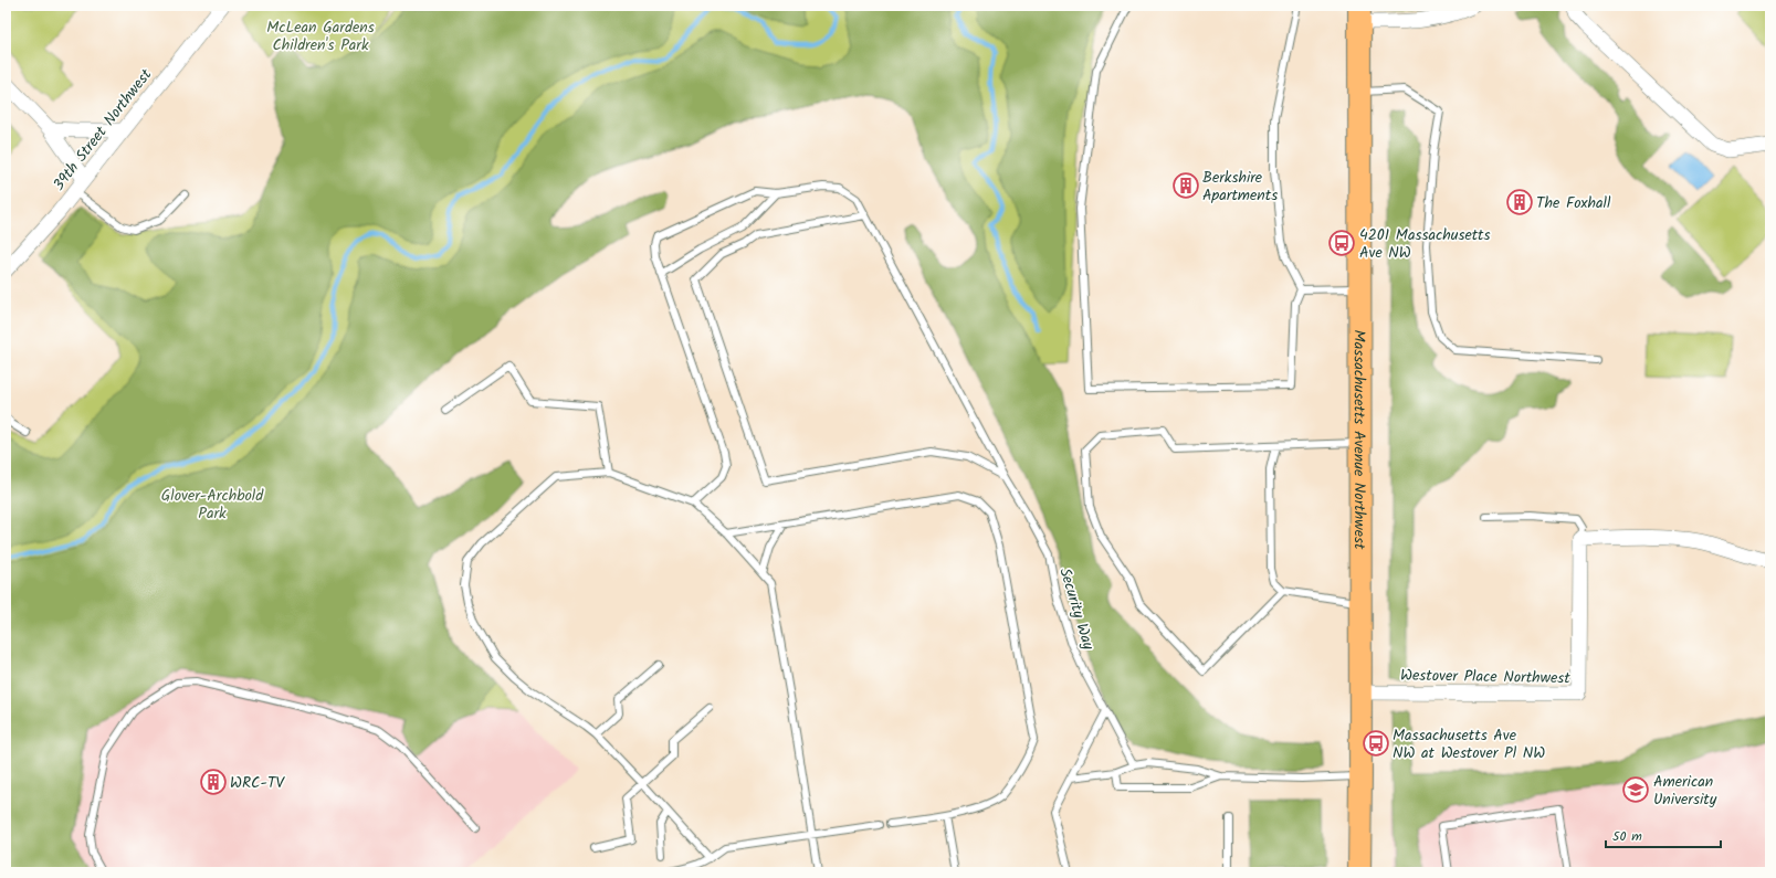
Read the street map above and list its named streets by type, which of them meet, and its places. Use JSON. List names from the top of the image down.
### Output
{
  "streets": {
    "main road": ["Massachusetts Avenue Northwest"],
    "street": ["39th Street Northwest", "Westover Place Northwest"],
    "lane": ["Security Way"]
  },
  "crossings": [
    ["Massachusetts Avenue Northwest", "Westover Place Northwest"]
  ],
  "parks": ["McLean Gardens Children's Park", "Glover-Archbold Park"],
  "places": {
    "building": ["Berkshire Apartments", "The Foxhall", "WRC-TV"],
    "bus stop": ["4201 Massachusetts Ave NW", "Massachusetts Ave NW at Westover Pl NW"],
    "school or university": ["American University"]
  },
  "scale_bar": "50 m"
}
